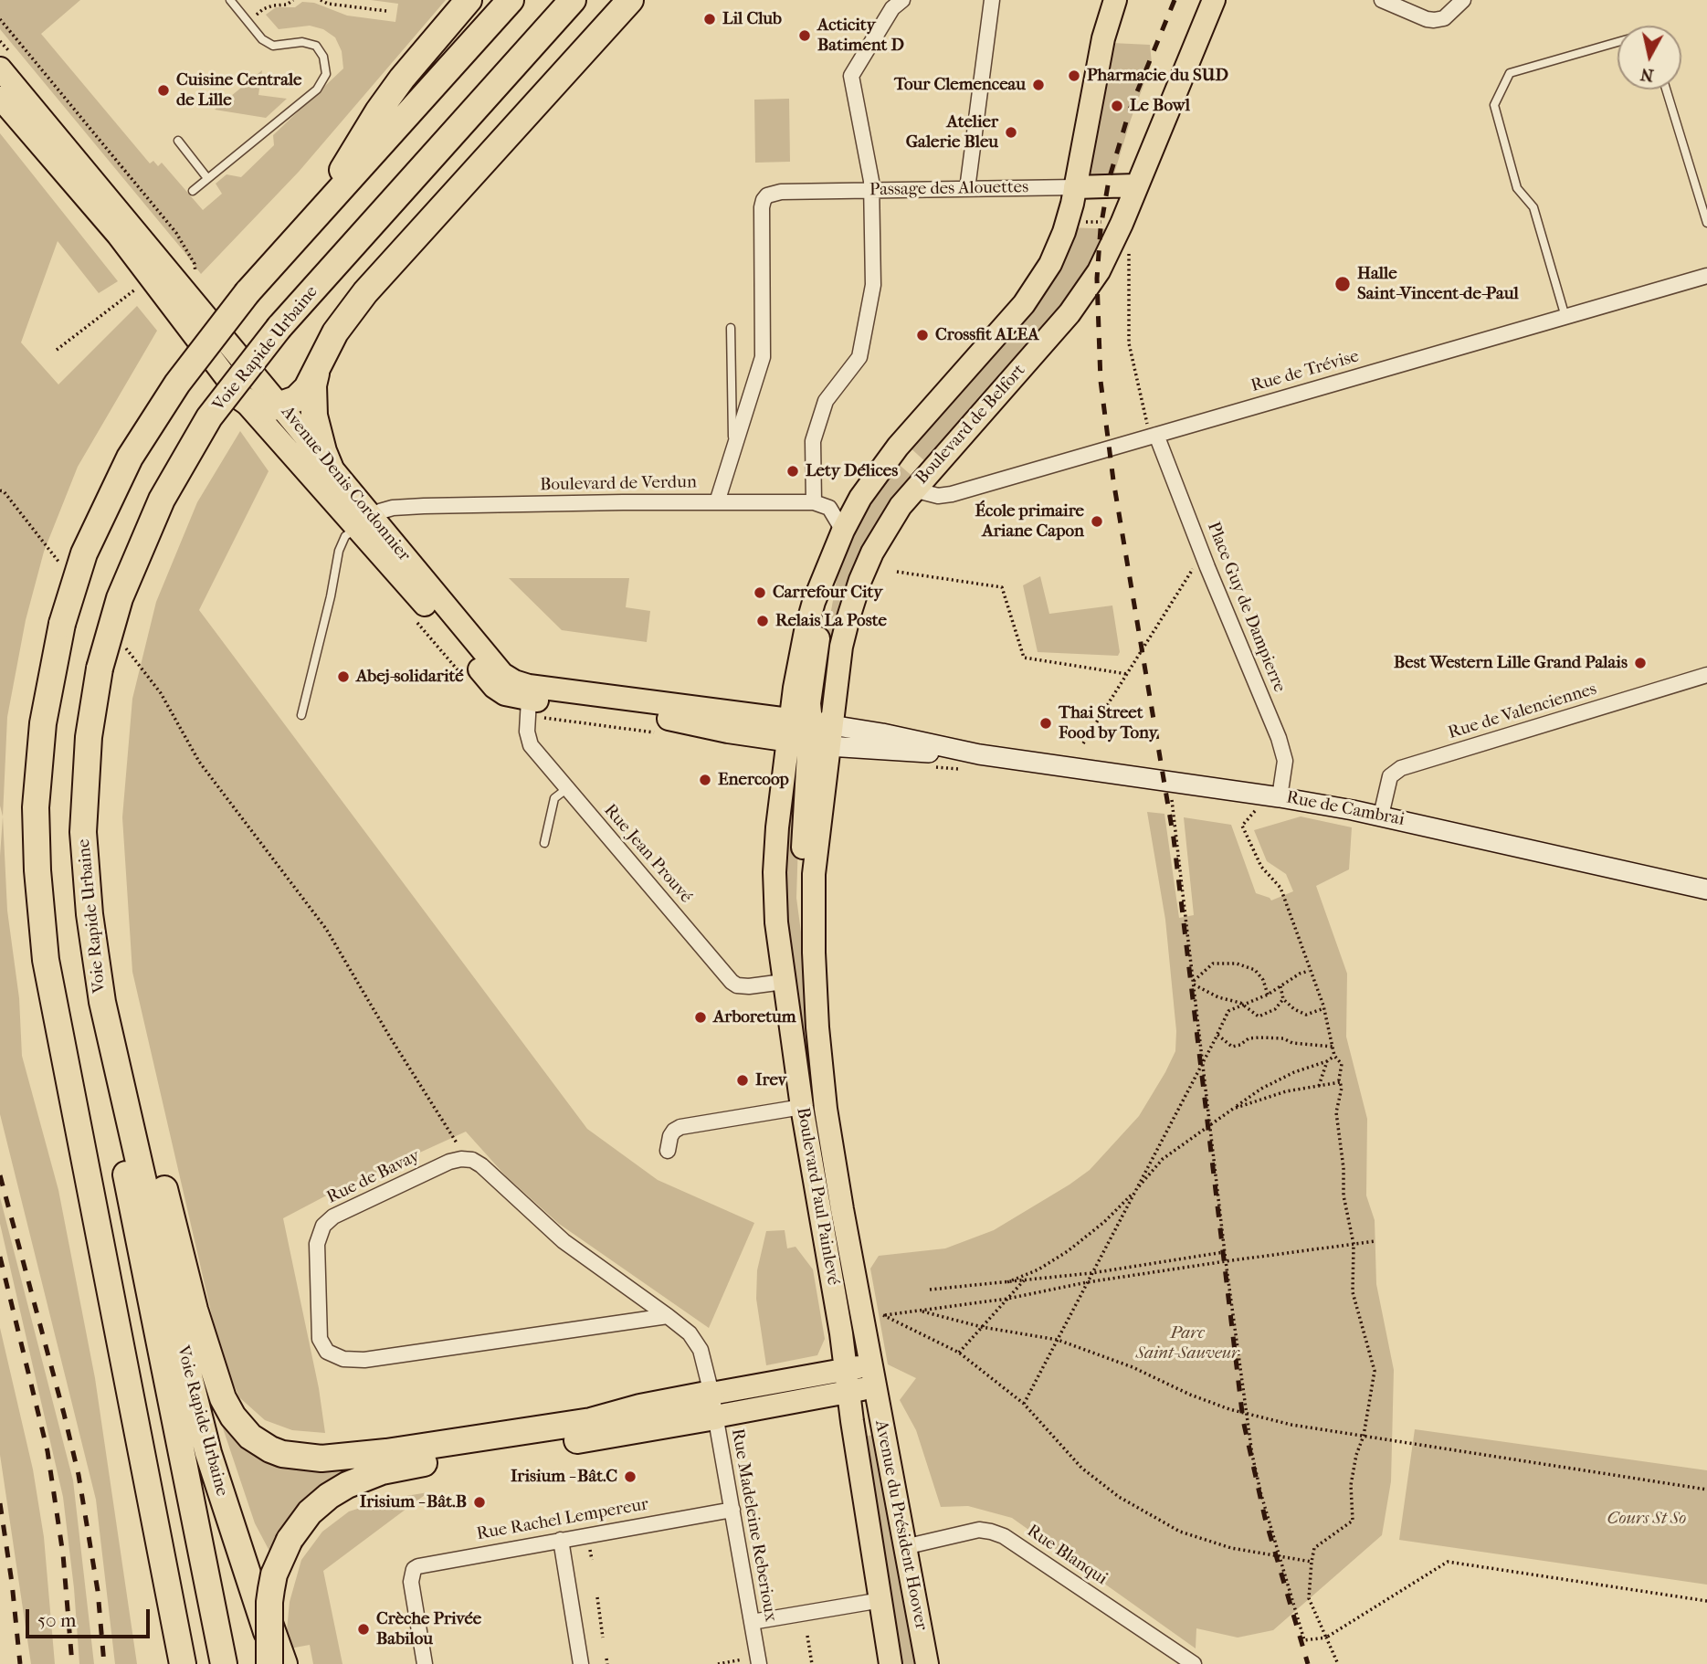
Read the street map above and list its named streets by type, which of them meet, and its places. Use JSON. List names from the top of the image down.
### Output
{
  "streets": {
    "highway": ["Voie Rapide Urbaine"],
    "main road": [
      "Passage des Alouettes",
      "Boulevard de Belfort",
      "Avenue Denis Cordonnier",
      "Rue de Cambrai",
      "Boulevard Paul Painlevé",
      "Avenue du Président Hoover"
    ],
    "street": [
      "Rue de Trévise",
      "Boulevard de Verdun",
      "Place Guy de Dampierre",
      "Rue de Valenciennes",
      "Rue Jean Prouvé",
      "Rue de Bavay",
      "Rue Rachel Lempereur",
      "Rue Madeleine Reberioux",
      "Rue Blanqui"
    ]
  },
  "crossings": [
    ["Passage des Alouettes", "Boulevard de Belfort"],
    ["Rue de Trévise", "Boulevard de Belfort"],
    ["Rue de Trévise", "Place Guy de Dampierre"],
    ["Boulevard de Belfort", "Avenue Denis Cordonnier"],
    ["Boulevard de Belfort", "Rue de Cambrai"],
    ["Boulevard de Belfort", "Boulevard Paul Painlevé"],
    ["Avenue Denis Cordonnier", "Boulevard de Verdun"],
    ["Avenue Denis Cordonnier", "Rue de Cambrai"],
    ["Avenue Denis Cordonnier", "Rue Jean Prouvé"],
    ["Avenue Denis Cordonnier", "Boulevard Paul Painlevé"],
    ["Place Guy de Dampierre", "Rue de Cambrai"],
    ["Rue de Valenciennes", "Rue de Cambrai"],
    ["Rue de Cambrai", "Boulevard Paul Painlevé"],
    ["Rue Jean Prouvé", "Boulevard Paul Painlevé"],
    ["Boulevard Paul Painlevé", "Avenue du Président Hoover"],
    ["Rue Rachel Lempereur", "Rue Madeleine Reberioux"],
    ["Avenue du Président Hoover", "Rue Blanqui"]
  ],
  "parks": ["Parc Saint-Sauveur", "Cours St So"],
  "places": [
    "Lil Club",
    "Acticity Batiment D",
    "Pharmacie du SUD",
    "Tour Clemenceau",
    "Cuisine Centrale de Lille",
    "Le Bowl",
    "Atelier Galerie Bleu",
    "Halle Saint-Vincent-de-Paul",
    "Crossfit ALEA",
    "Lety Délices",
    "École primaire Ariane Capon",
    "Carrefour City",
    "Relais La Poste",
    "Best Western Lille Grand Palais",
    "Abej-solidarité",
    "Thai Street Food by Tony",
    "Enercoop",
    "Arboretum",
    "Irev",
    "Irisium - Bât.C",
    "Irisium - Bât.B",
    "Crèche Privée Babilou"
  ],
  "scale_bar": "50 m",
  "north": "bottom"
}
